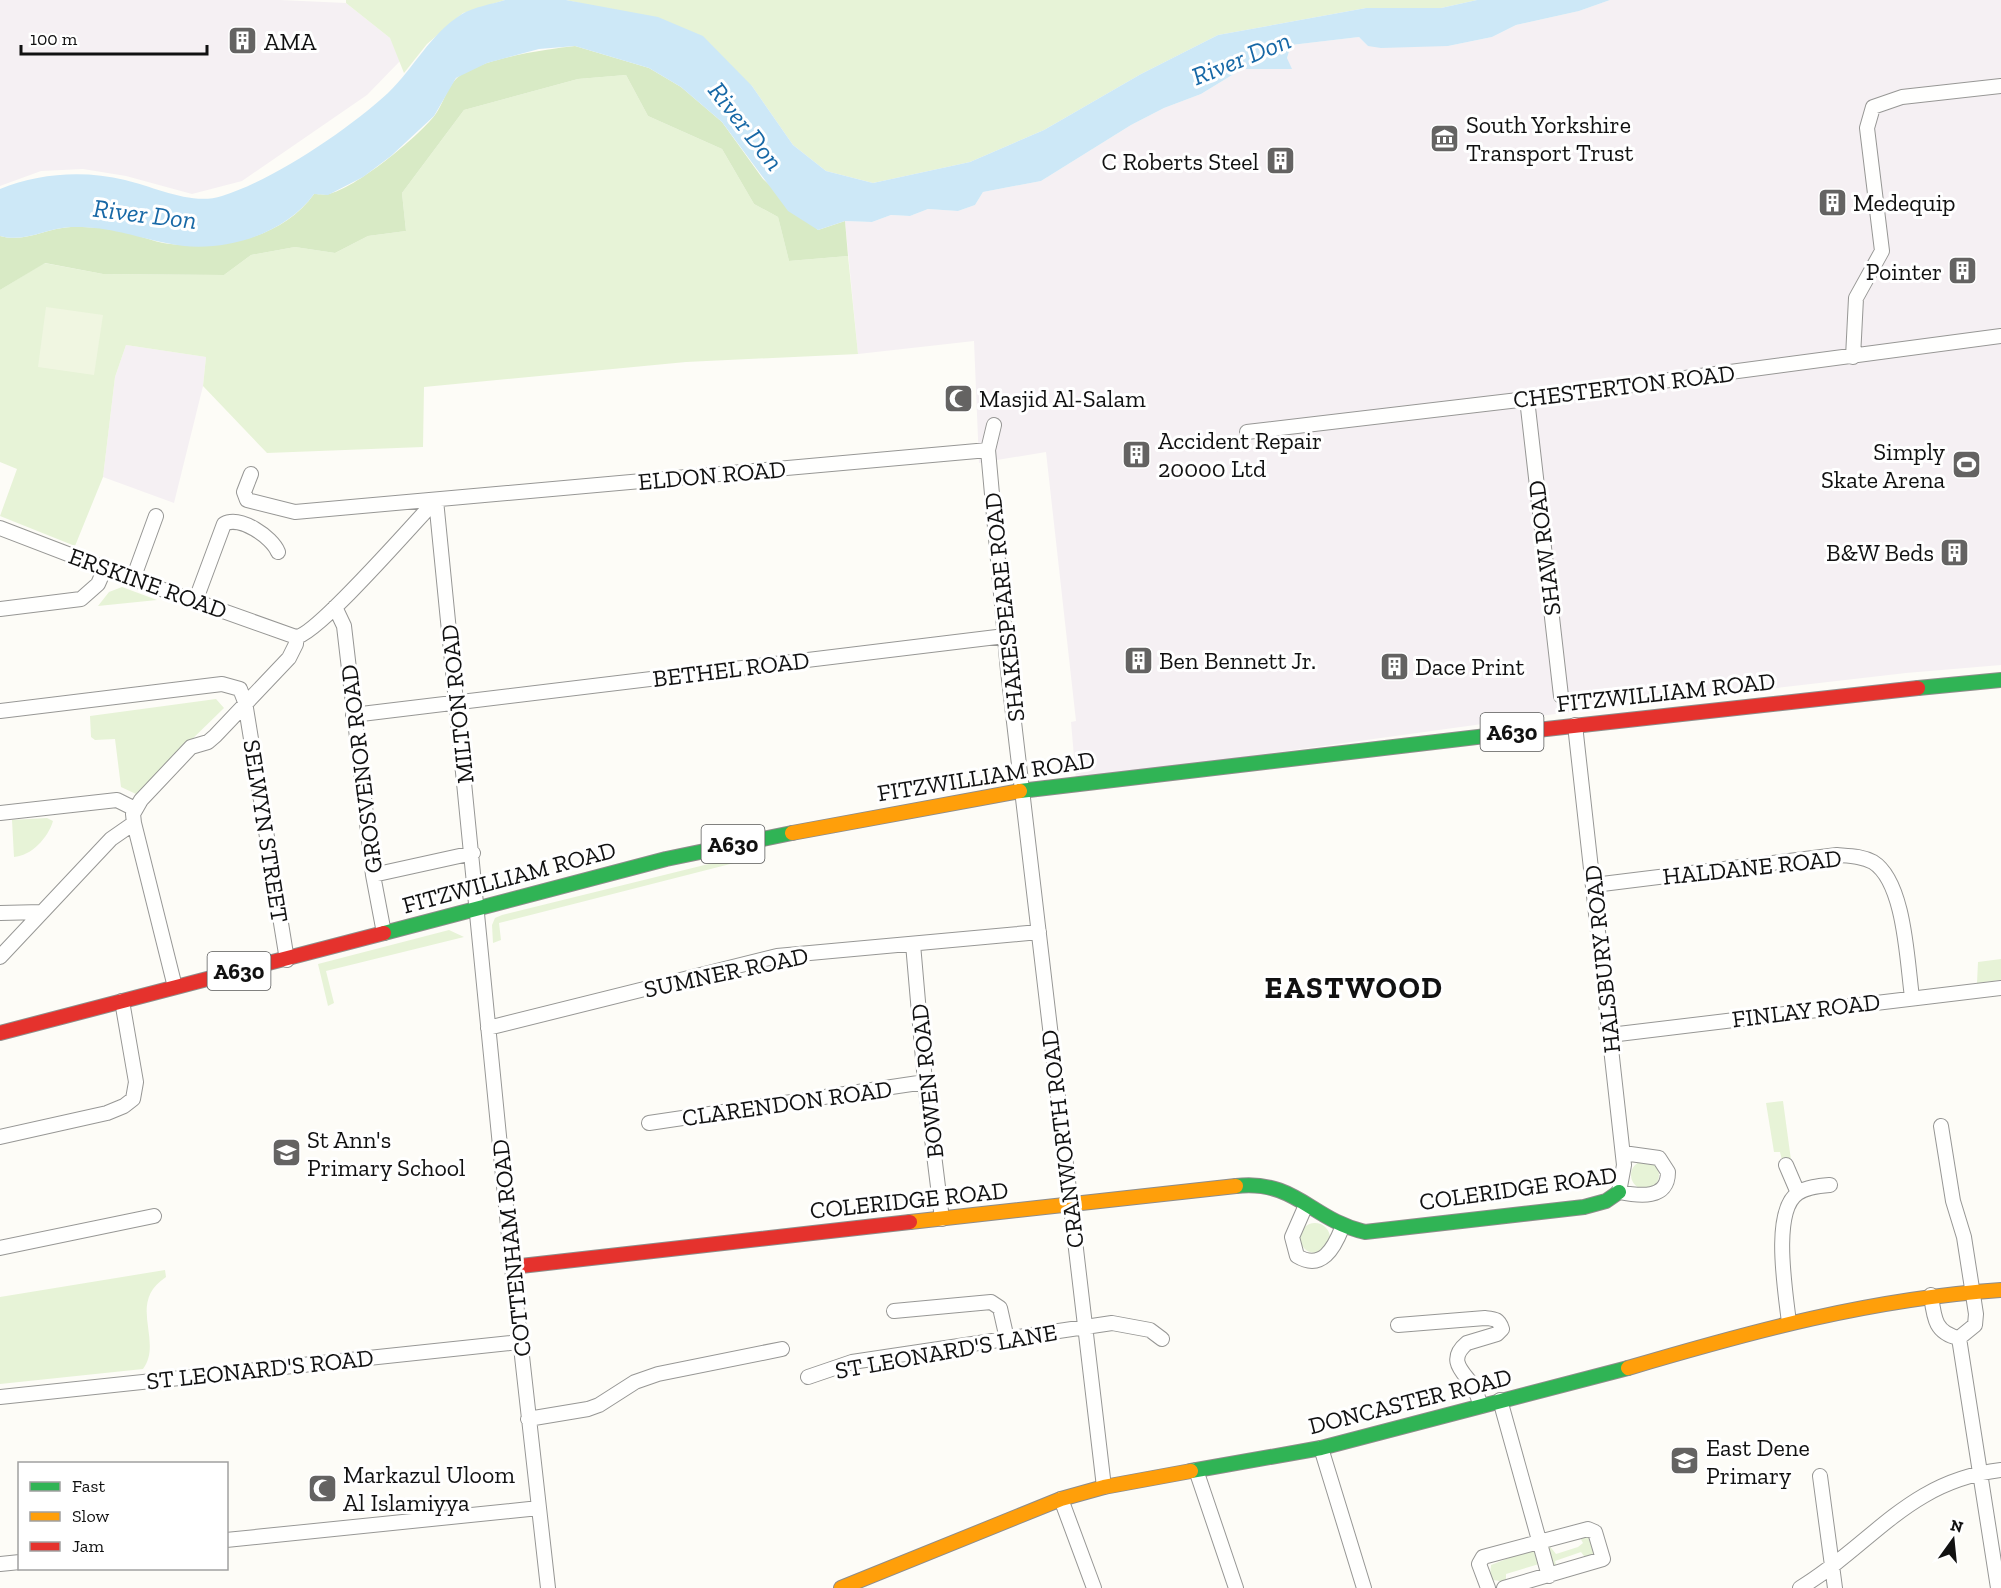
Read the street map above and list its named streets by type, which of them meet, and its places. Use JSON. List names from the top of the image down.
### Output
{
  "streets": {
    "street": [
      "CHESTERTON ROAD",
      "ELDON ROAD",
      "SHAW ROAD",
      "ERSKINE ROAD",
      "SHAKESPEARE ROAD",
      "BETHEL ROAD",
      "FITZWILLIAM ROAD",
      "MILTON ROAD",
      "A630",
      "GROSVENOR ROAD",
      "SELWYN STREET",
      "HALDANE ROAD",
      "HALSBURY ROAD",
      "SUMNER ROAD",
      "FINLAY ROAD",
      "BOWEN ROAD",
      "CLARENDON ROAD",
      "CRANWORTH ROAD",
      "COLERIDGE ROAD",
      "COTTENHAM ROAD",
      "ST LEONARD'S LANE",
      "ST LEONARD'S ROAD",
      "DONCASTER ROAD"
    ]
  },
  "crossings": [
    ["CHESTERTON ROAD", "SHAW ROAD"],
    ["ELDON ROAD", "SHAKESPEARE ROAD"],
    ["ELDON ROAD", "MILTON ROAD"],
    ["SHAKESPEARE ROAD", "BETHEL ROAD"],
    ["SHAKESPEARE ROAD", "FITZWILLIAM ROAD"],
    ["SHAKESPEARE ROAD", "CRANWORTH ROAD"],
    ["BETHEL ROAD", "MILTON ROAD"],
    ["BETHEL ROAD", "GROSVENOR ROAD"],
    ["FITZWILLIAM ROAD", "MILTON ROAD"],
    ["FITZWILLIAM ROAD", "GROSVENOR ROAD"],
    ["FITZWILLIAM ROAD", "SELWYN STREET"],
    ["FITZWILLIAM ROAD", "HALSBURY ROAD"],
    ["FITZWILLIAM ROAD", "CRANWORTH ROAD"],
    ["FITZWILLIAM ROAD", "COTTENHAM ROAD"],
    ["MILTON ROAD", "COTTENHAM ROAD"],
    ["HALDANE ROAD", "HALSBURY ROAD"],
    ["HALDANE ROAD", "FINLAY ROAD"],
    ["HALSBURY ROAD", "FINLAY ROAD"],
    ["HALSBURY ROAD", "COLERIDGE ROAD"],
    ["SUMNER ROAD", "BOWEN ROAD"],
    ["SUMNER ROAD", "CRANWORTH ROAD"],
    ["SUMNER ROAD", "COTTENHAM ROAD"],
    ["BOWEN ROAD", "CLARENDON ROAD"],
    ["BOWEN ROAD", "COLERIDGE ROAD"],
    ["CRANWORTH ROAD", "COLERIDGE ROAD"],
    ["CRANWORTH ROAD", "ST LEONARD'S LANE"],
    ["CRANWORTH ROAD", "DONCASTER ROAD"],
    ["COLERIDGE ROAD", "COTTENHAM ROAD"],
    ["COTTENHAM ROAD", "ST LEONARD'S ROAD"]
  ],
  "districts": ["EASTWOOD"],
  "water": ["River Don"],
  "places": {
    "building": [
      "AMA",
      "C Roberts Steel",
      "Medequip",
      "Pointer",
      "Accident Repair 20000 Ltd",
      "B&W Beds",
      "Ben Bennett Jr.",
      "Dace Print"
    ],
    "museum": ["South Yorkshire Transport Trust"],
    "mosque": ["Masjid Al-Salam", "Markazul Uloom Al Islamiyya"],
    "sports": ["Simply Skate Arena"],
    "school or university": ["St Ann's Primary School", "East Dene Primary"]
  },
  "legend": ["Fast", "Slow", "Jam"],
  "scale_bar": "100 m",
  "north": "top"
}
